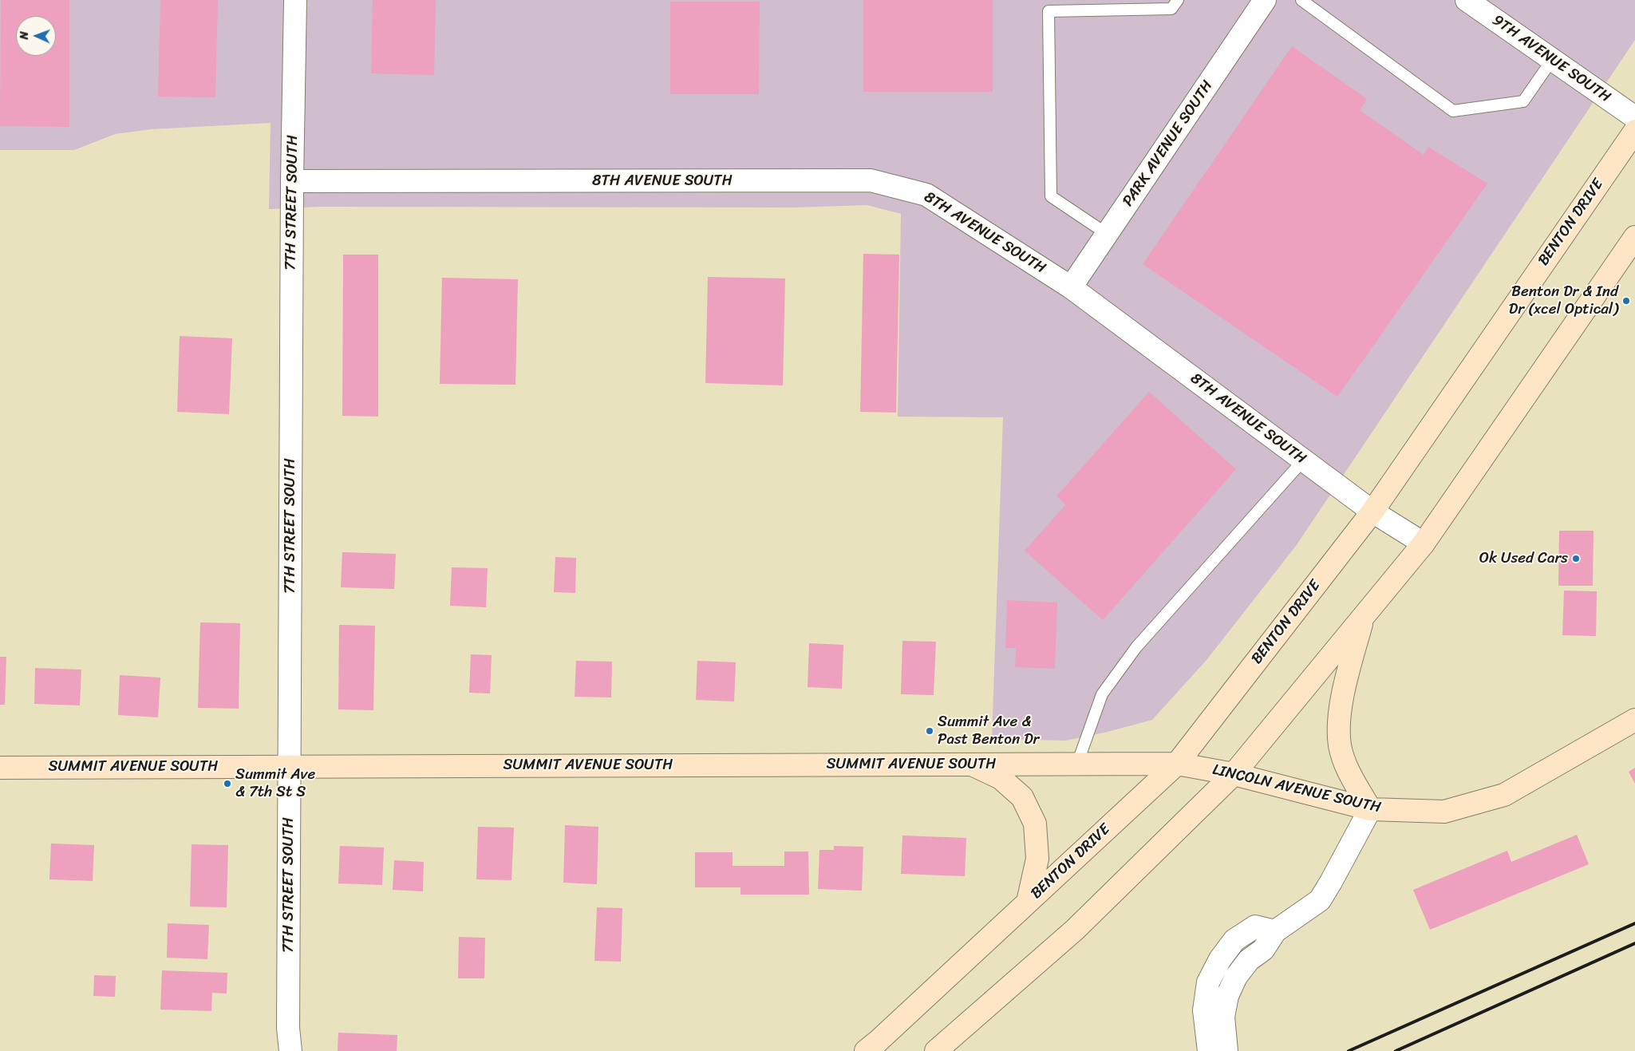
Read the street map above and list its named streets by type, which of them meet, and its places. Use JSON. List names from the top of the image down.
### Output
{
  "streets": {
    "main road": ["BENTON DRIVE", "SUMMIT AVENUE SOUTH", "LINCOLN AVENUE SOUTH"],
    "street": [
      "9TH AVENUE SOUTH",
      "PARK AVENUE SOUTH",
      "8TH AVENUE SOUTH",
      "7TH STREET SOUTH"
    ]
  },
  "crossings": [
    ["PARK AVENUE SOUTH", "8TH AVENUE SOUTH"],
    ["8TH AVENUE SOUTH", "7TH STREET SOUTH"],
    ["8TH AVENUE SOUTH", "BENTON DRIVE"],
    ["7TH STREET SOUTH", "SUMMIT AVENUE SOUTH"],
    ["BENTON DRIVE", "SUMMIT AVENUE SOUTH"],
    ["BENTON DRIVE", "LINCOLN AVENUE SOUTH"],
    ["SUMMIT AVENUE SOUTH", "LINCOLN AVENUE SOUTH"]
  ],
  "places": [
    "Benton Dr & Ind Dr (xcel Optical)",
    "Ok Used Cars",
    "Summit Ave & Past Benton Dr",
    "Summit Ave & 7th St S"
  ],
  "north": "left"
}
